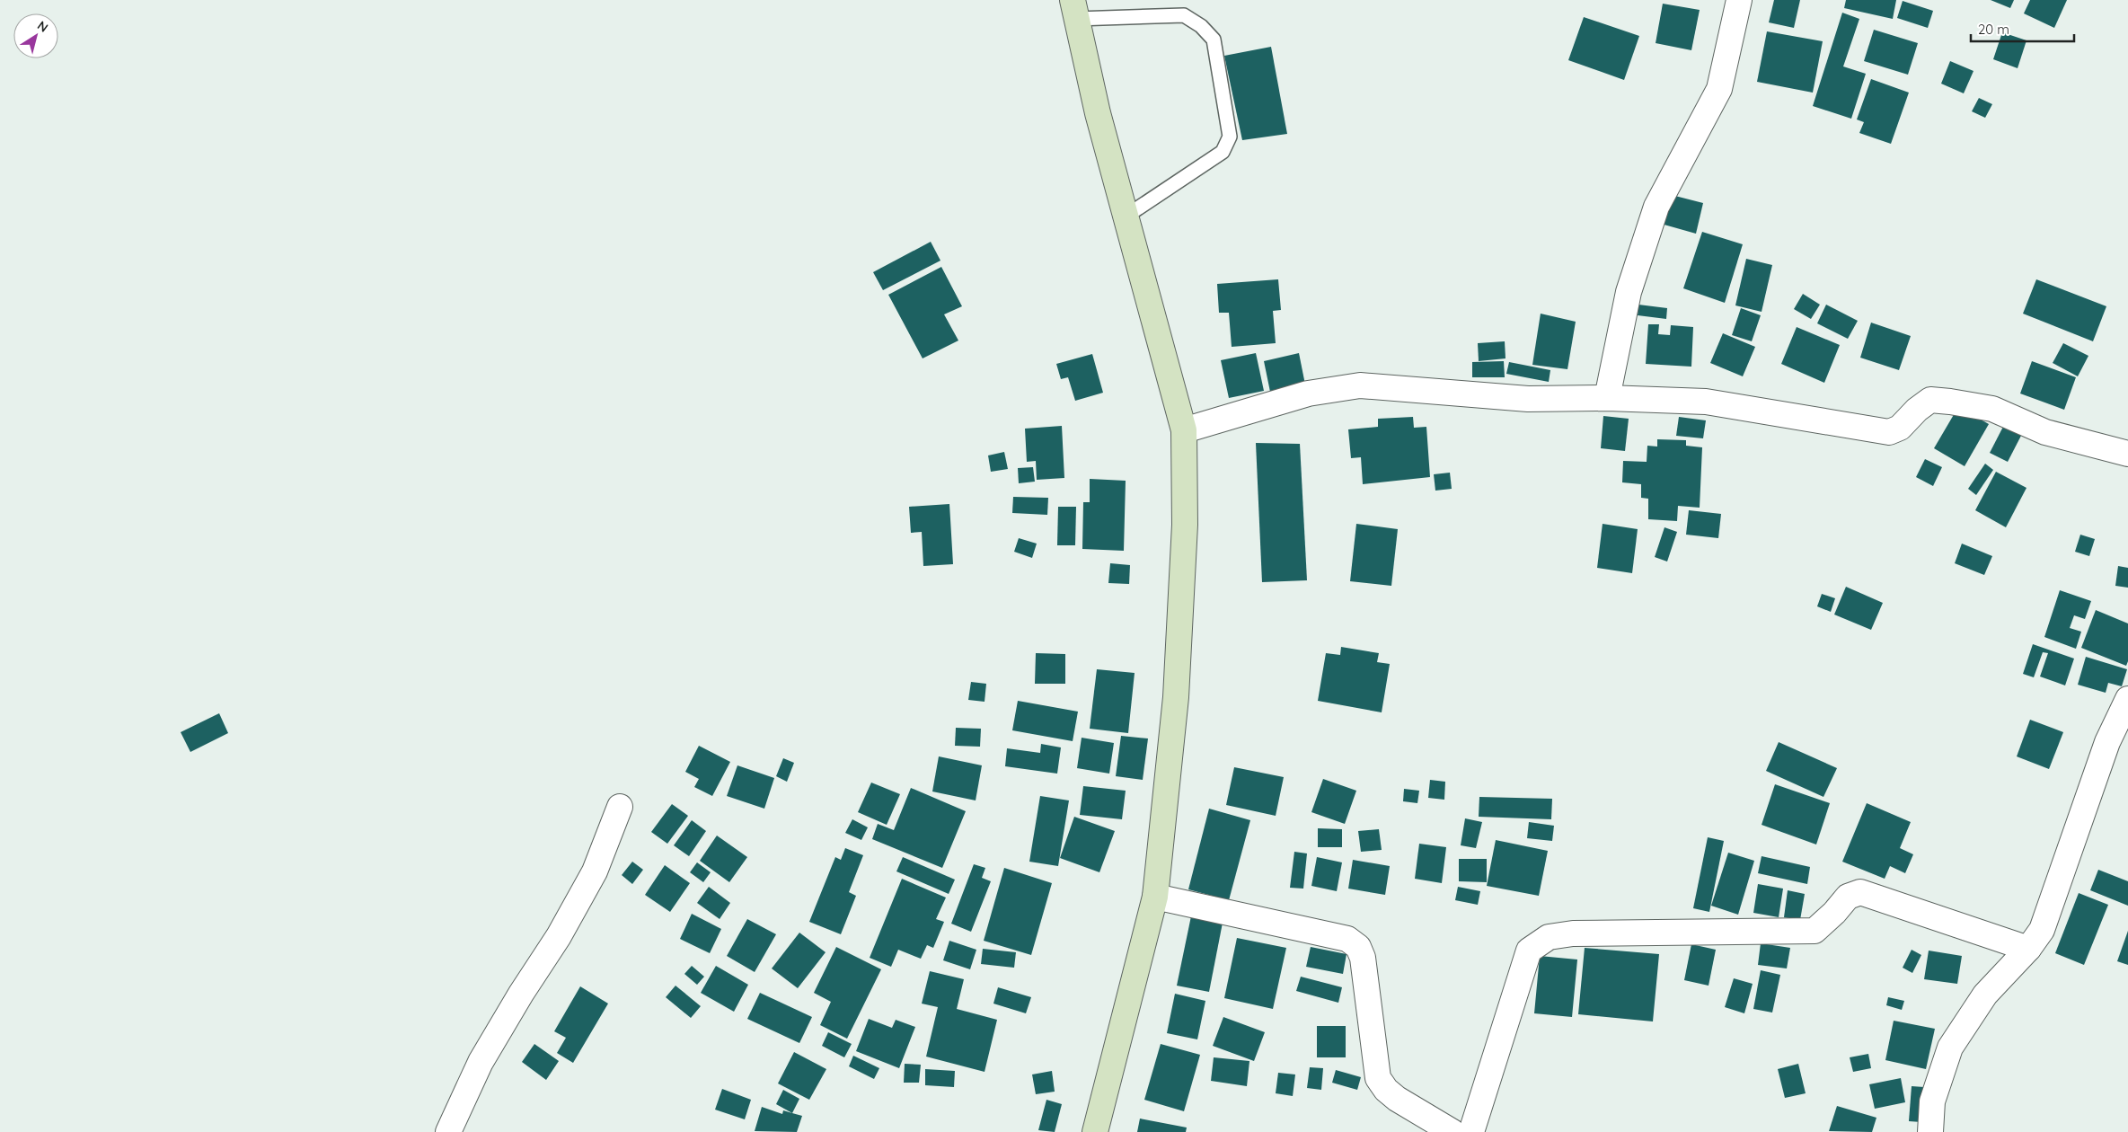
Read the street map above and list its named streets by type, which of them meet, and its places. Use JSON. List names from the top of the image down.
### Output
{
  "scale_bar": "20 m",
  "north": "top right"
}
